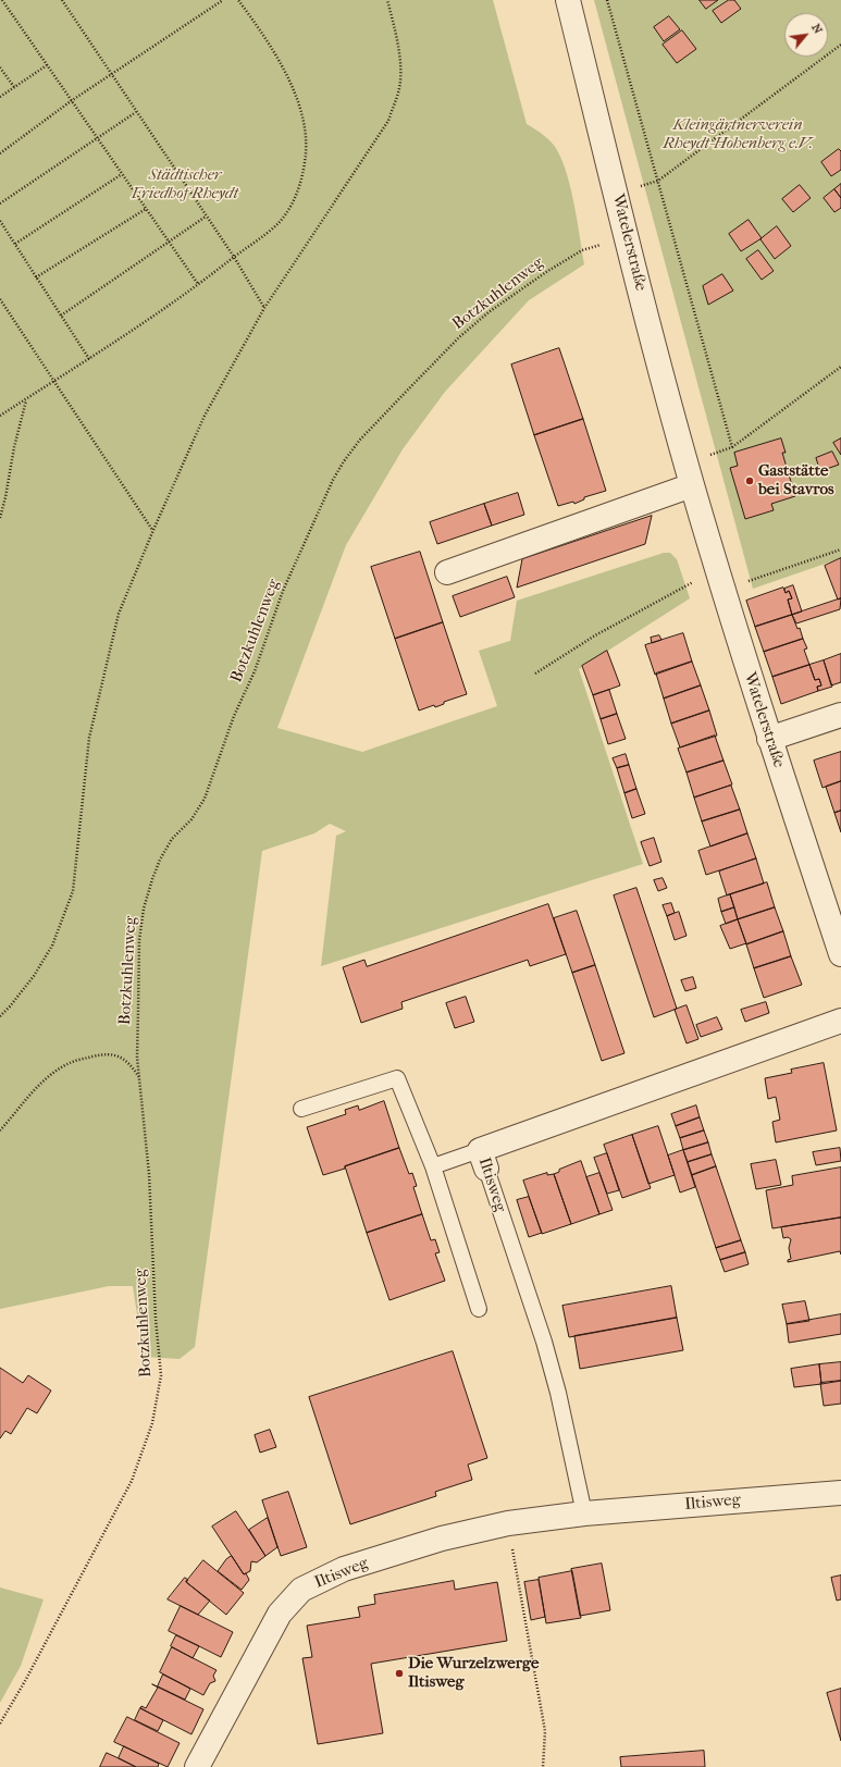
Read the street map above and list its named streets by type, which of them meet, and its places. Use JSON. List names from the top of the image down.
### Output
{
  "streets": {
    "street": ["Watelerstraße", "Iltisweg"],
    "path": ["Botzkuhlenweg"]
  },
  "crossings": [
    ["Watelerstraße", "Botzkuhlenweg"]
  ],
  "parks": ["Kleingärtnerverein Rheydt-Hohenberg e.V.", "Städtischer Friedhof Rheydt"],
  "places": ["Gaststätte bei Stavros", "Die Wurzelzwerge Iltisweg"],
  "north": "top right"
}
